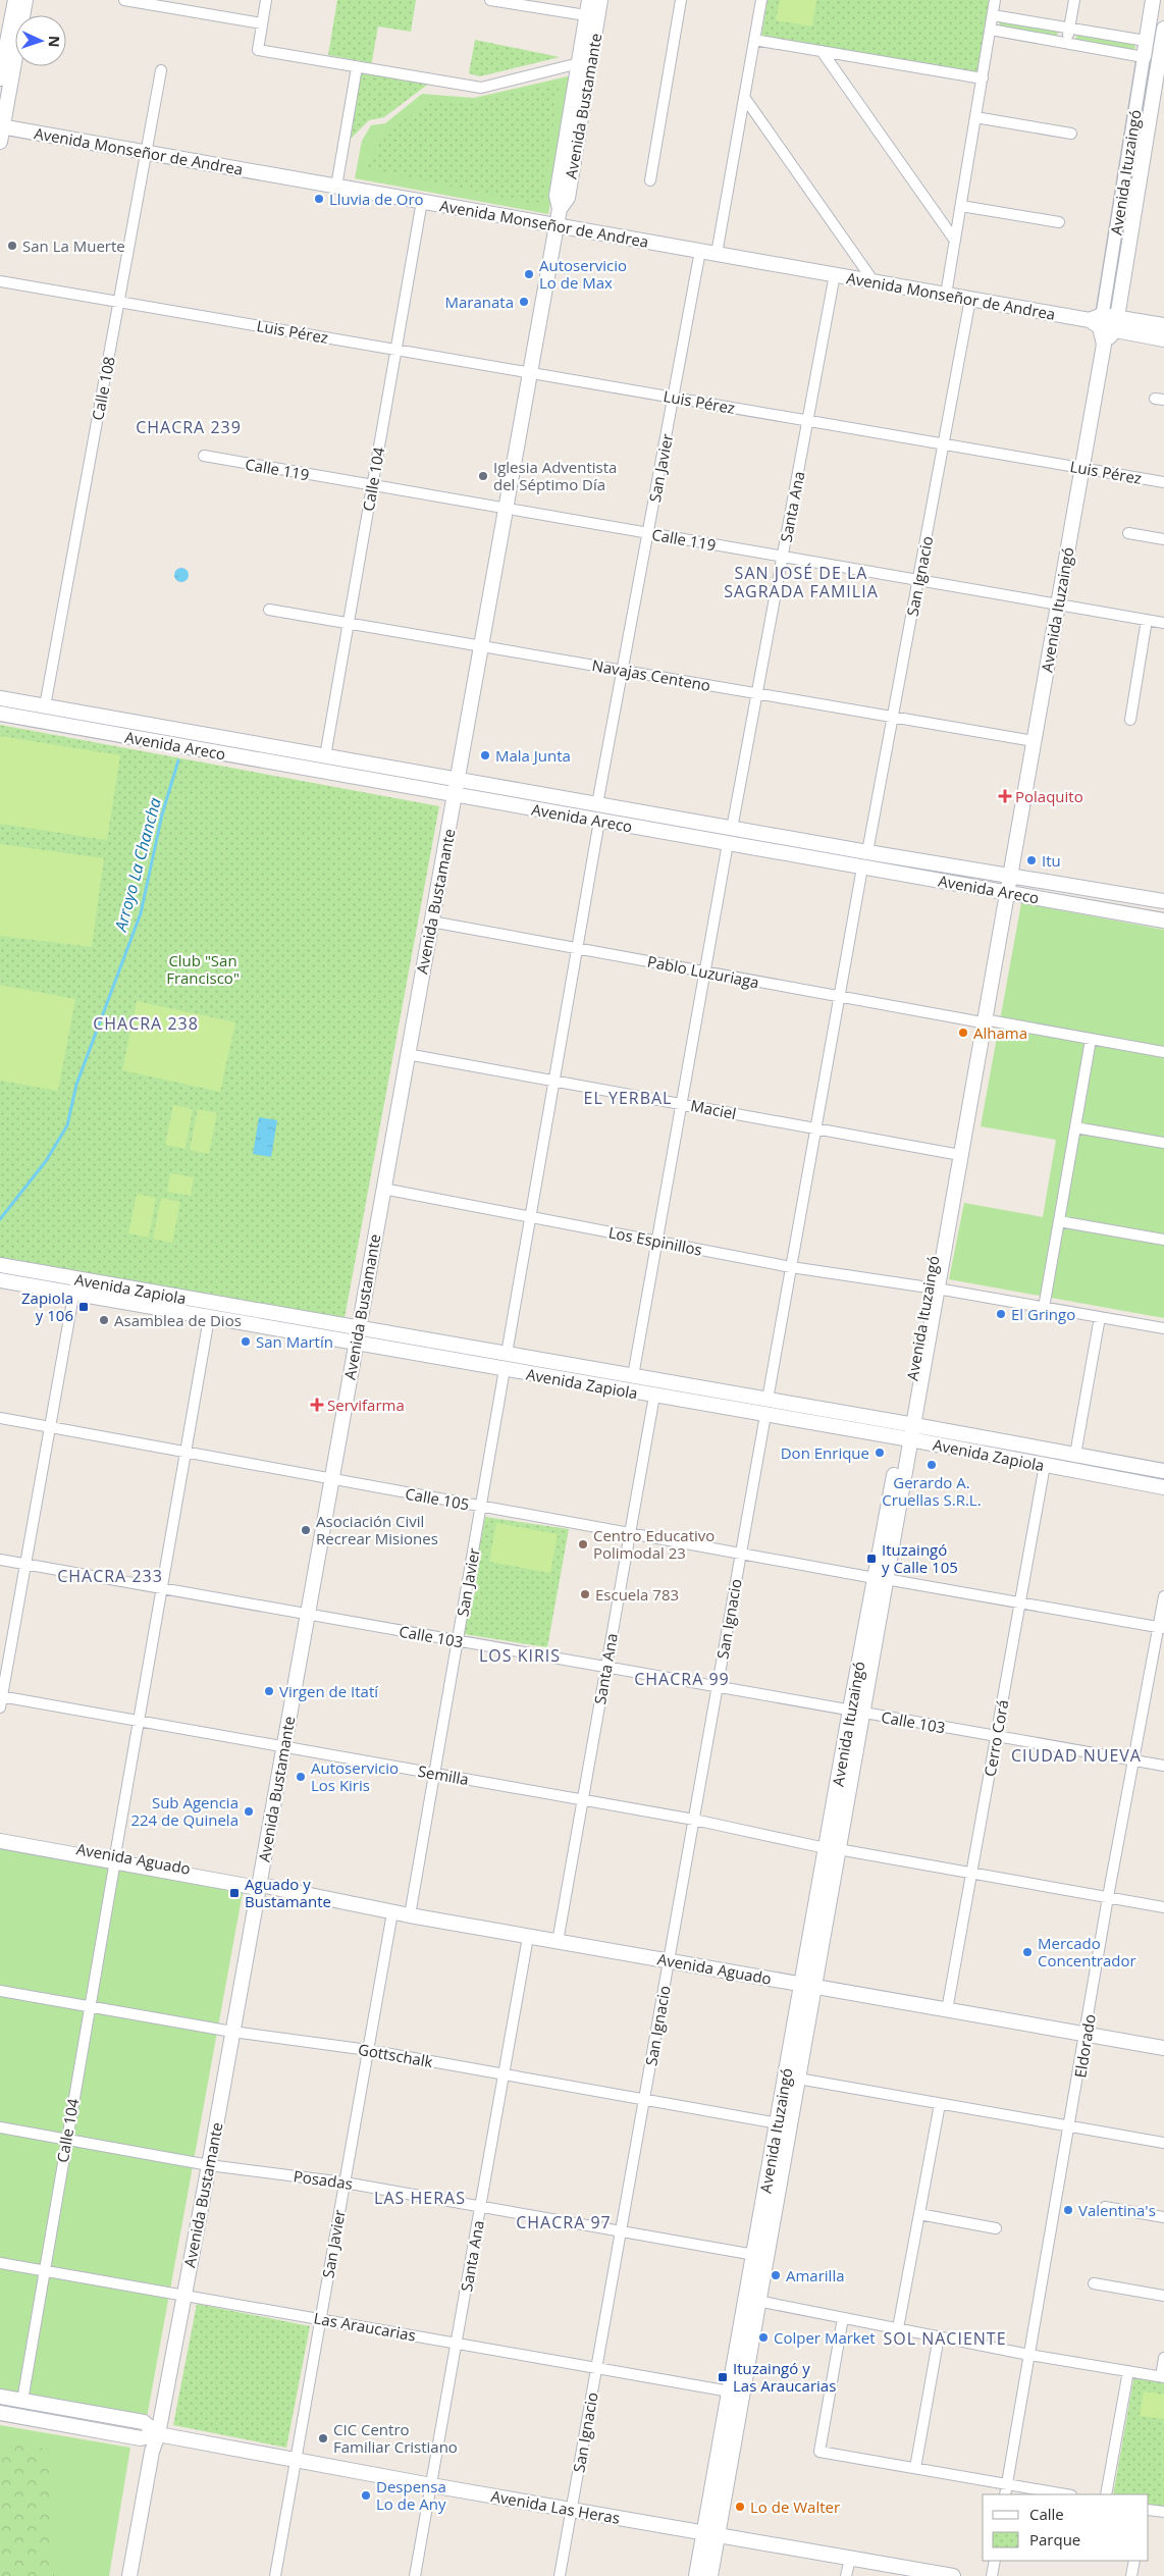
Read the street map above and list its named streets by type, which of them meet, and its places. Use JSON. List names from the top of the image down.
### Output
{
  "streets": {
    "main road": [
      "Avenida Bustamante",
      "Avenida Monseñor de Andrea",
      "Avenida Ituzaingó",
      "Avenida Areco",
      "Avenida Zapiola",
      "Avenida Aguado",
      "Avenida Las Heras"
    ],
    "street": [
      "Luis Pérez",
      "Calle 108",
      "San Javier",
      "Calle 119",
      "Calle 104",
      "Santa Ana",
      "San Ignacio",
      "Navajas Centeno",
      "Pablo Luzuriaga",
      "Maciel",
      "Los Espinillos",
      "Calle 105",
      "Calle 103",
      "Cerro Corá",
      "Semilla",
      "Eldorado",
      "Gottschalk",
      "Posadas",
      "Las Araucarias"
    ]
  },
  "crossings": [
    ["Avenida Bustamante", "Avenida Monseñor de Andrea"],
    ["Avenida Bustamante", "Luis Pérez"],
    ["Avenida Bustamante", "Calle 119"],
    ["Avenida Bustamante", "Navajas Centeno"],
    ["Avenida Bustamante", "Avenida Areco"],
    ["Avenida Bustamante", "Pablo Luzuriaga"],
    ["Avenida Bustamante", "Maciel"],
    ["Avenida Bustamante", "Los Espinillos"],
    ["Avenida Bustamante", "Avenida Zapiola"],
    ["Avenida Bustamante", "Calle 105"],
    ["Avenida Bustamante", "Calle 103"],
    ["Avenida Bustamante", "Semilla"],
    ["Avenida Bustamante", "Avenida Aguado"],
    ["Avenida Bustamante", "Gottschalk"],
    ["Avenida Bustamante", "Posadas"],
    ["Avenida Bustamante", "Las Araucarias"],
    ["Avenida Bustamante", "Avenida Las Heras"],
    ["Avenida Monseñor de Andrea", "Avenida Ituzaingó"],
    ["Avenida Monseñor de Andrea", "Calle 108"],
    ["Avenida Monseñor de Andrea", "San Javier"],
    ["Avenida Monseñor de Andrea", "Calle 104"],
    ["Avenida Monseñor de Andrea", "Santa Ana"],
    ["Avenida Monseñor de Andrea", "San Ignacio"],
    ["Avenida Ituzaingó", "Luis Pérez"],
    ["Avenida Ituzaingó", "Calle 119"],
    ["Avenida Ituzaingó", "Navajas Centeno"],
    ["Avenida Ituzaingó", "Avenida Areco"],
    ["Avenida Ituzaingó", "Pablo Luzuriaga"],
    ["Avenida Ituzaingó", "Maciel"],
    ["Avenida Ituzaingó", "Los Espinillos"],
    ["Avenida Ituzaingó", "Avenida Zapiola"],
    ["Avenida Ituzaingó", "Calle 105"],
    ["Avenida Ituzaingó", "Calle 103"],
    ["Avenida Ituzaingó", "Semilla"],
    ["Avenida Ituzaingó", "Avenida Aguado"],
    ["Avenida Ituzaingó", "Gottschalk"],
    ["Avenida Ituzaingó", "Posadas"],
    ["Avenida Ituzaingó", "Las Araucarias"],
    ["Avenida Ituzaingó", "Avenida Las Heras"],
    ["Luis Pérez", "Calle 108"],
    ["Luis Pérez", "San Javier"],
    ["Luis Pérez", "Calle 104"],
    ["Luis Pérez", "Santa Ana"],
    ["Luis Pérez", "San Ignacio"],
    ["Calle 108", "Avenida Areco"],
    ["San Javier", "Calle 119"],
    ["San Javier", "Navajas Centeno"],
    ["San Javier", "Avenida Areco"],
    ["San Javier", "Avenida Zapiola"],
    ["San Javier", "Calle 105"],
    ["San Javier", "Calle 103"],
    ["San Javier", "Semilla"],
    ["San Javier", "Avenida Aguado"],
    ["San Javier", "Gottschalk"],
    ["San Javier", "Posadas"],
    ["San Javier", "Las Araucarias"],
    ["San Javier", "Avenida Las Heras"],
    ["Calle 119", "Calle 104"],
    ["Calle 119", "Santa Ana"],
    ["Calle 119", "San Ignacio"],
    ["Calle 104", "Navajas Centeno"],
    ["Calle 104", "Avenida Areco"],
    ["Calle 104", "Avenida Zapiola"],
    ["Calle 104", "Calle 105"],
    ["Calle 104", "Calle 103"],
    ["Calle 104", "Semilla"],
    ["Calle 104", "Avenida Aguado"],
    ["Calle 104", "Gottschalk"],
    ["Calle 104", "Posadas"],
    ["Calle 104", "Las Araucarias"],
    ["Calle 104", "Avenida Las Heras"],
    ["Santa Ana", "Navajas Centeno"],
    ["Santa Ana", "Avenida Areco"],
    ["Santa Ana", "Avenida Zapiola"],
    ["Santa Ana", "Calle 105"],
    ["Santa Ana", "Calle 103"],
    ["Santa Ana", "Semilla"],
    ["Santa Ana", "Avenida Aguado"],
    ["Santa Ana", "Gottschalk"],
    ["Santa Ana", "Posadas"],
    ["Santa Ana", "Las Araucarias"],
    ["Santa Ana", "Avenida Las Heras"],
    ["San Ignacio", "Navajas Centeno"],
    ["San Ignacio", "Avenida Areco"],
    ["San Ignacio", "Avenida Zapiola"],
    ["San Ignacio", "Calle 105"],
    ["San Ignacio", "Calle 103"],
    ["San Ignacio", "Semilla"],
    ["San Ignacio", "Avenida Aguado"],
    ["San Ignacio", "Gottschalk"],
    ["San Ignacio", "Posadas"],
    ["San Ignacio", "Las Araucarias"],
    ["San Ignacio", "Avenida Las Heras"],
    ["Avenida Zapiola", "Cerro Corá"],
    ["Calle 105", "Cerro Corá"],
    ["Calle 105", "Eldorado"],
    ["Calle 103", "Cerro Corá"],
    ["Calle 103", "Eldorado"],
    ["Cerro Corá", "Semilla"],
    ["Cerro Corá", "Avenida Aguado"],
    ["Semilla", "Eldorado"],
    ["Avenida Aguado", "Eldorado"]
  ],
  "districts": [
    "CHACRA 239",
    "SAN JOSÉ DE LA SAGRADA FAMILIA",
    "CHACRA 238",
    "EL YERBAL",
    "CHACRA 233",
    "LOS KIRIS",
    "CHACRA 99",
    "CIUDAD NUEVA",
    "LAS HERAS",
    "CHACRA 97",
    "SOL NACIENTE"
  ],
  "water": ["Arroyo La Chancha"],
  "parks": ["Club \"San Francisco\""],
  "places": {
    "other": [
      "Lluvia de Oro",
      "San La Muerte",
      "Autoservicio Lo de Max",
      "Maranata",
      "Iglesia Adventista del Séptimo Día",
      "Mala Junta",
      "Itu",
      "Alhama",
      "El Gringo",
      "Asamblea de Dios",
      "San Martín",
      "Don Enrique",
      "Gerardo A. Cruellas S.R.L.",
      "Asociación Civil Recrear Misiones",
      "Centro Educativo Polimodal 23",
      "Escuela 783",
      "Virgen de Itatí",
      "Autoservicio Los Kiris",
      "Sub Agencia 224 de Quinela",
      "Mercado Concentrador",
      "Valentina's",
      "Amarilla",
      "Colper Market",
      "CIC Centro Familiar Cristiano",
      "Despensa Lo de Any",
      "Lo de Walter"
    ],
    "health": ["Polaquito", "Servifarma"],
    "transit": [
      "Zapiola y 106",
      "Ituzaingó y Calle 105",
      "Aguado y Bustamante",
      "Ituzaingó y Las Araucarias"
    ]
  },
  "legend": ["Calle", "Parque"],
  "north": "right"
}
